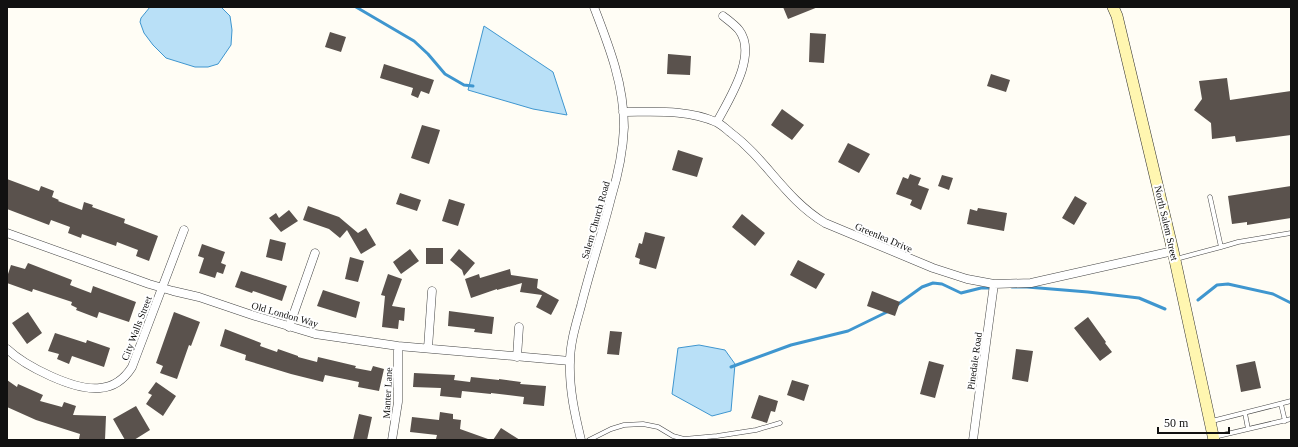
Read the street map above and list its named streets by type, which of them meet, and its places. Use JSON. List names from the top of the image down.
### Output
{
  "streets": {
    "main road": ["North Salem Street"],
    "street": [
      "Salem Church Road",
      "Greenlea Drive",
      "Old London Way",
      "City Walls Street",
      "Pinedale Road",
      "Manter Lane"
    ]
  },
  "crossings": [
    ["Salem Church Road", "Greenlea Drive"],
    ["Salem Church Road", "Old London Way"],
    ["North Salem Street", "Greenlea Drive"],
    ["Greenlea Drive", "Pinedale Road"],
    ["Old London Way", "City Walls Street"],
    ["Old London Way", "Manter Lane"]
  ],
  "scale_bar": "50 m"
}
